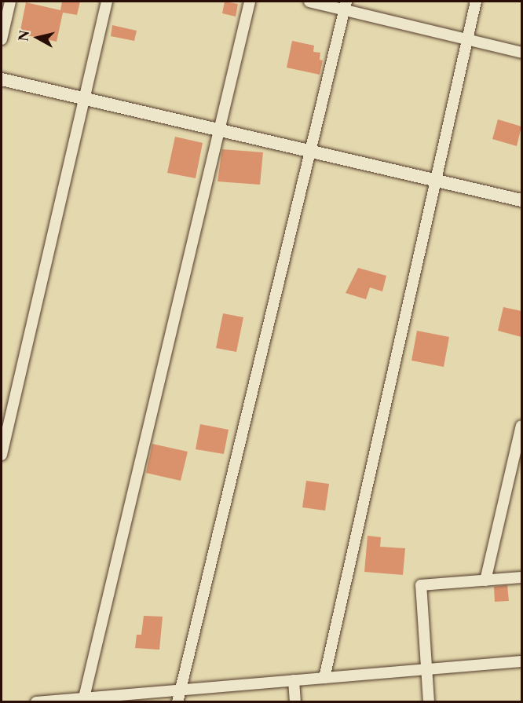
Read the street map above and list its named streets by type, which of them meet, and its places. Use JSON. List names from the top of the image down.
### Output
{
  "north": "left"
}
